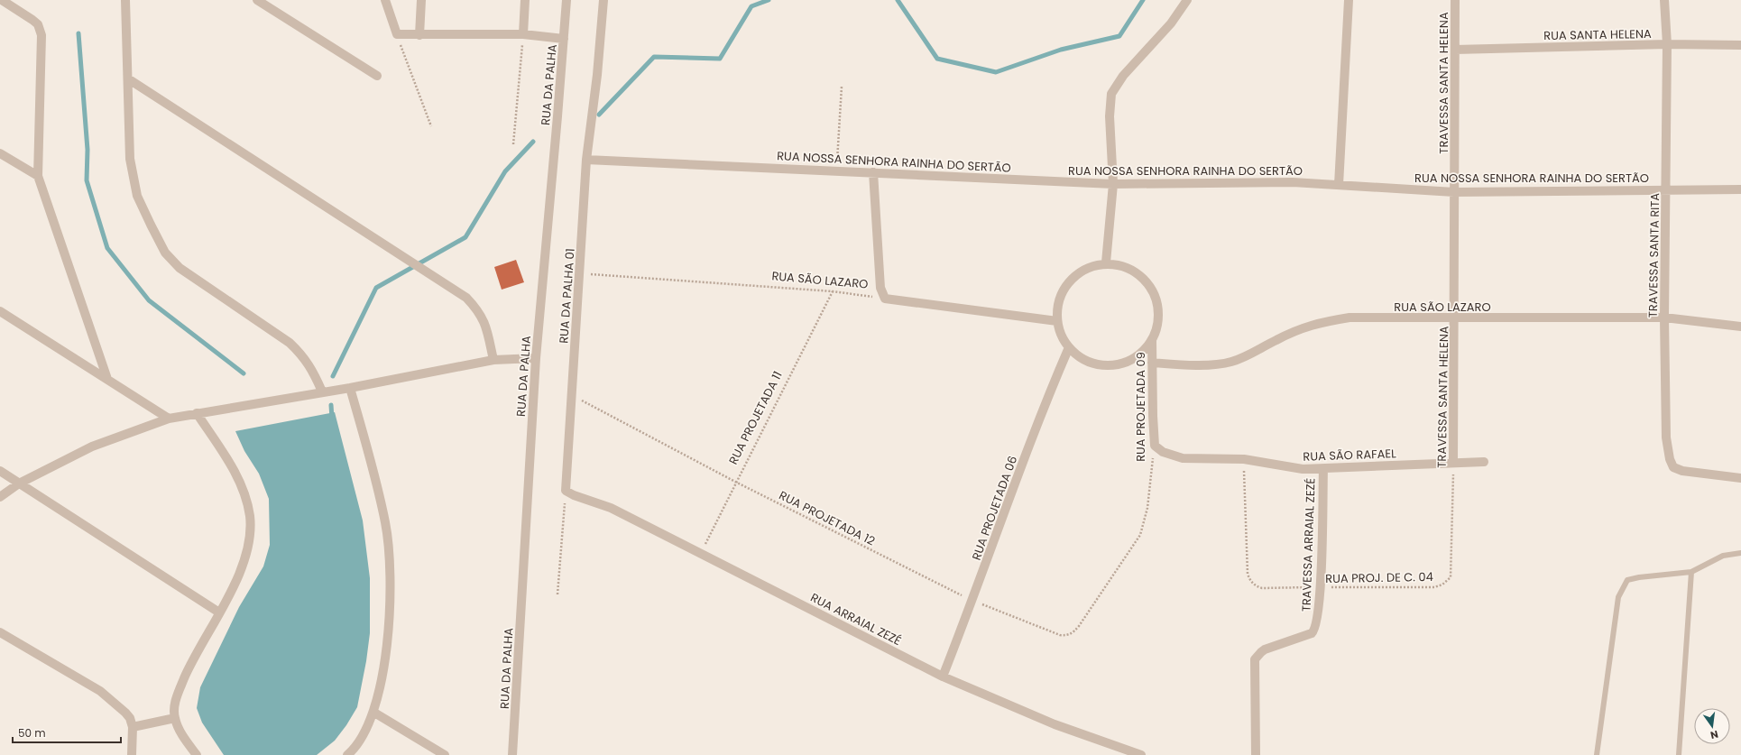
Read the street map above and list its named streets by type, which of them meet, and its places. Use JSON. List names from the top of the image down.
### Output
{
  "streets": {
    "street": [
      "RUA SANTA HELENA",
      "TRAVESSA SANTA HELENA",
      "RUA DA PALHA",
      "RUA NOSSA SENHORA RAINHA DO SERTÃO",
      "TRAVESSA SANTA RITA",
      "RUA SÃO LAZARO",
      "RUA DA PALHA 01",
      "RUA PROJETADA 09",
      "RUA SÃO RAFAEL",
      "RUA PROJETADA 06",
      "TRAVESSA ARRAIAL ZEZÉ",
      "RUA ARRAIAL ZEZÉ"
    ],
    "path": ["RUA PROJETADA 11", "RUA PROJETADA 12", "RUA PROJ. DE C. 04"]
  },
  "crossings": [
    ["RUA SANTA HELENA", "TRAVESSA SANTA HELENA"],
    ["RUA SANTA HELENA", "TRAVESSA SANTA RITA"],
    ["TRAVESSA SANTA HELENA", "RUA NOSSA SENHORA RAINHA DO SERTÃO"],
    ["TRAVESSA SANTA HELENA", "RUA SÃO LAZARO"],
    ["TRAVESSA SANTA HELENA", "RUA SÃO RAFAEL"],
    ["TRAVESSA SANTA HELENA", "RUA PROJ. DE C. 04"],
    ["RUA NOSSA SENHORA RAINHA DO SERTÃO", "TRAVESSA SANTA RITA"],
    ["RUA NOSSA SENHORA RAINHA DO SERTÃO", "RUA DA PALHA 01"],
    ["TRAVESSA SANTA RITA", "RUA SÃO LAZARO"],
    ["RUA SÃO LAZARO", "RUA DA PALHA 01"],
    ["RUA SÃO LAZARO", "RUA PROJETADA 09"],
    ["RUA SÃO LAZARO", "RUA PROJETADA 11"],
    ["RUA DA PALHA 01", "RUA PROJETADA 12"],
    ["RUA DA PALHA 01", "RUA ARRAIAL ZEZÉ"],
    ["RUA PROJETADA 09", "RUA SÃO RAFAEL"],
    ["RUA PROJETADA 09", "RUA PROJETADA 06"],
    ["RUA PROJETADA 09", "RUA PROJETADA 12"],
    ["RUA PROJETADA 11", "RUA PROJETADA 12"],
    ["RUA PROJETADA 11", "RUA ARRAIAL ZEZÉ"],
    ["RUA SÃO RAFAEL", "TRAVESSA ARRAIAL ZEZÉ"],
    ["RUA SÃO RAFAEL", "RUA PROJ. DE C. 04"],
    ["RUA PROJETADA 06", "RUA PROJETADA 12"],
    ["RUA PROJETADA 06", "RUA ARRAIAL ZEZÉ"],
    ["TRAVESSA ARRAIAL ZEZÉ", "RUA PROJ. DE C. 04"]
  ],
  "scale_bar": "50 m",
  "north": "bottom"
}
